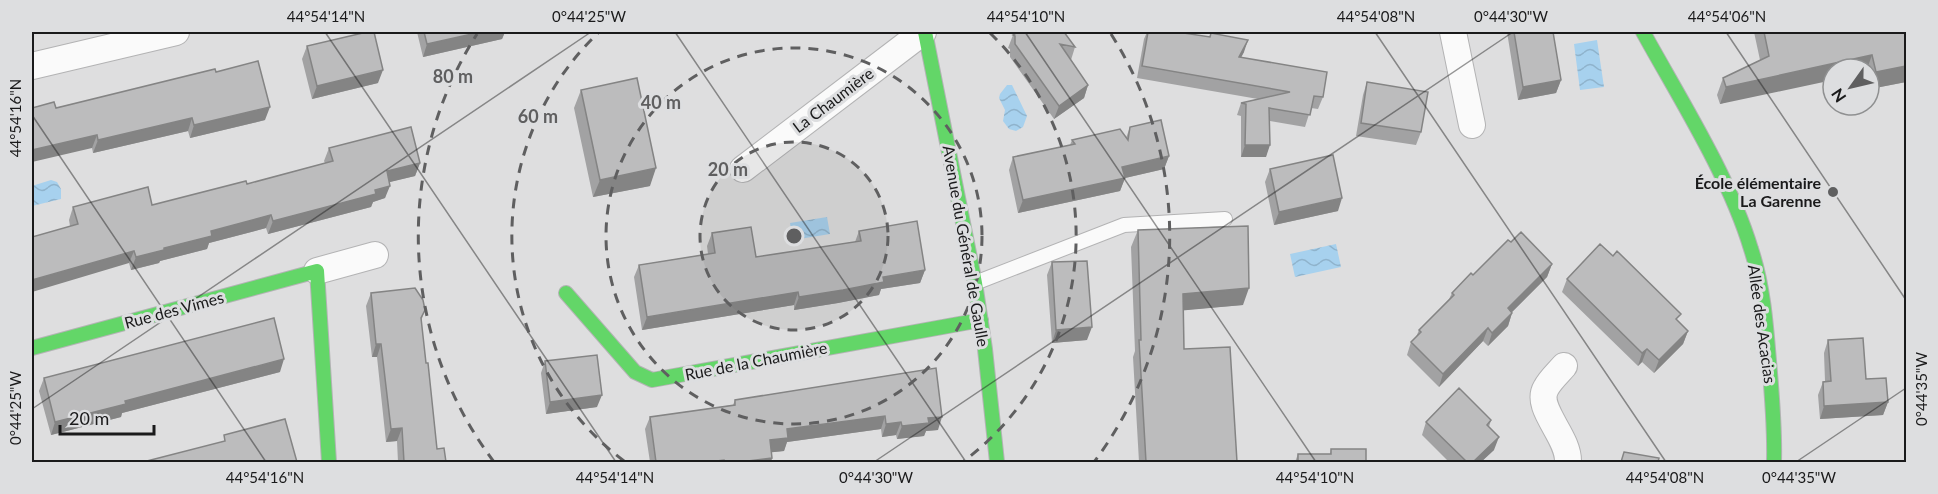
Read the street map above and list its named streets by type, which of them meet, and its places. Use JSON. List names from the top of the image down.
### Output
{
  "streets": {
    "street": [
      "La Chaumière",
      "Avenue du Général de Gaulle",
      "Rue des Vimes",
      "Allée des Acacias",
      "Rue de la Chaumière"
    ]
  },
  "crossings": [
    ["La Chaumière", "Avenue du Général de Gaulle"],
    ["Avenue du Général de Gaulle", "Rue de la Chaumière"]
  ],
  "places": ["École élémentaire La Garenne"],
  "scale_bar": "20 m",
  "north": "bottom left",
  "coordinates": [
    "44°54'14\"N",
    "0°44'25\"W",
    "44°54'10\"N",
    "44°54'08\"N",
    "0°44'30\"W",
    "44°54'06\"N",
    "44°54'16\"N",
    "0°44'35\"W"
  ],
  "rings": [
    "80 m",
    "40 m",
    "60 m",
    "20 m"
  ]
}
